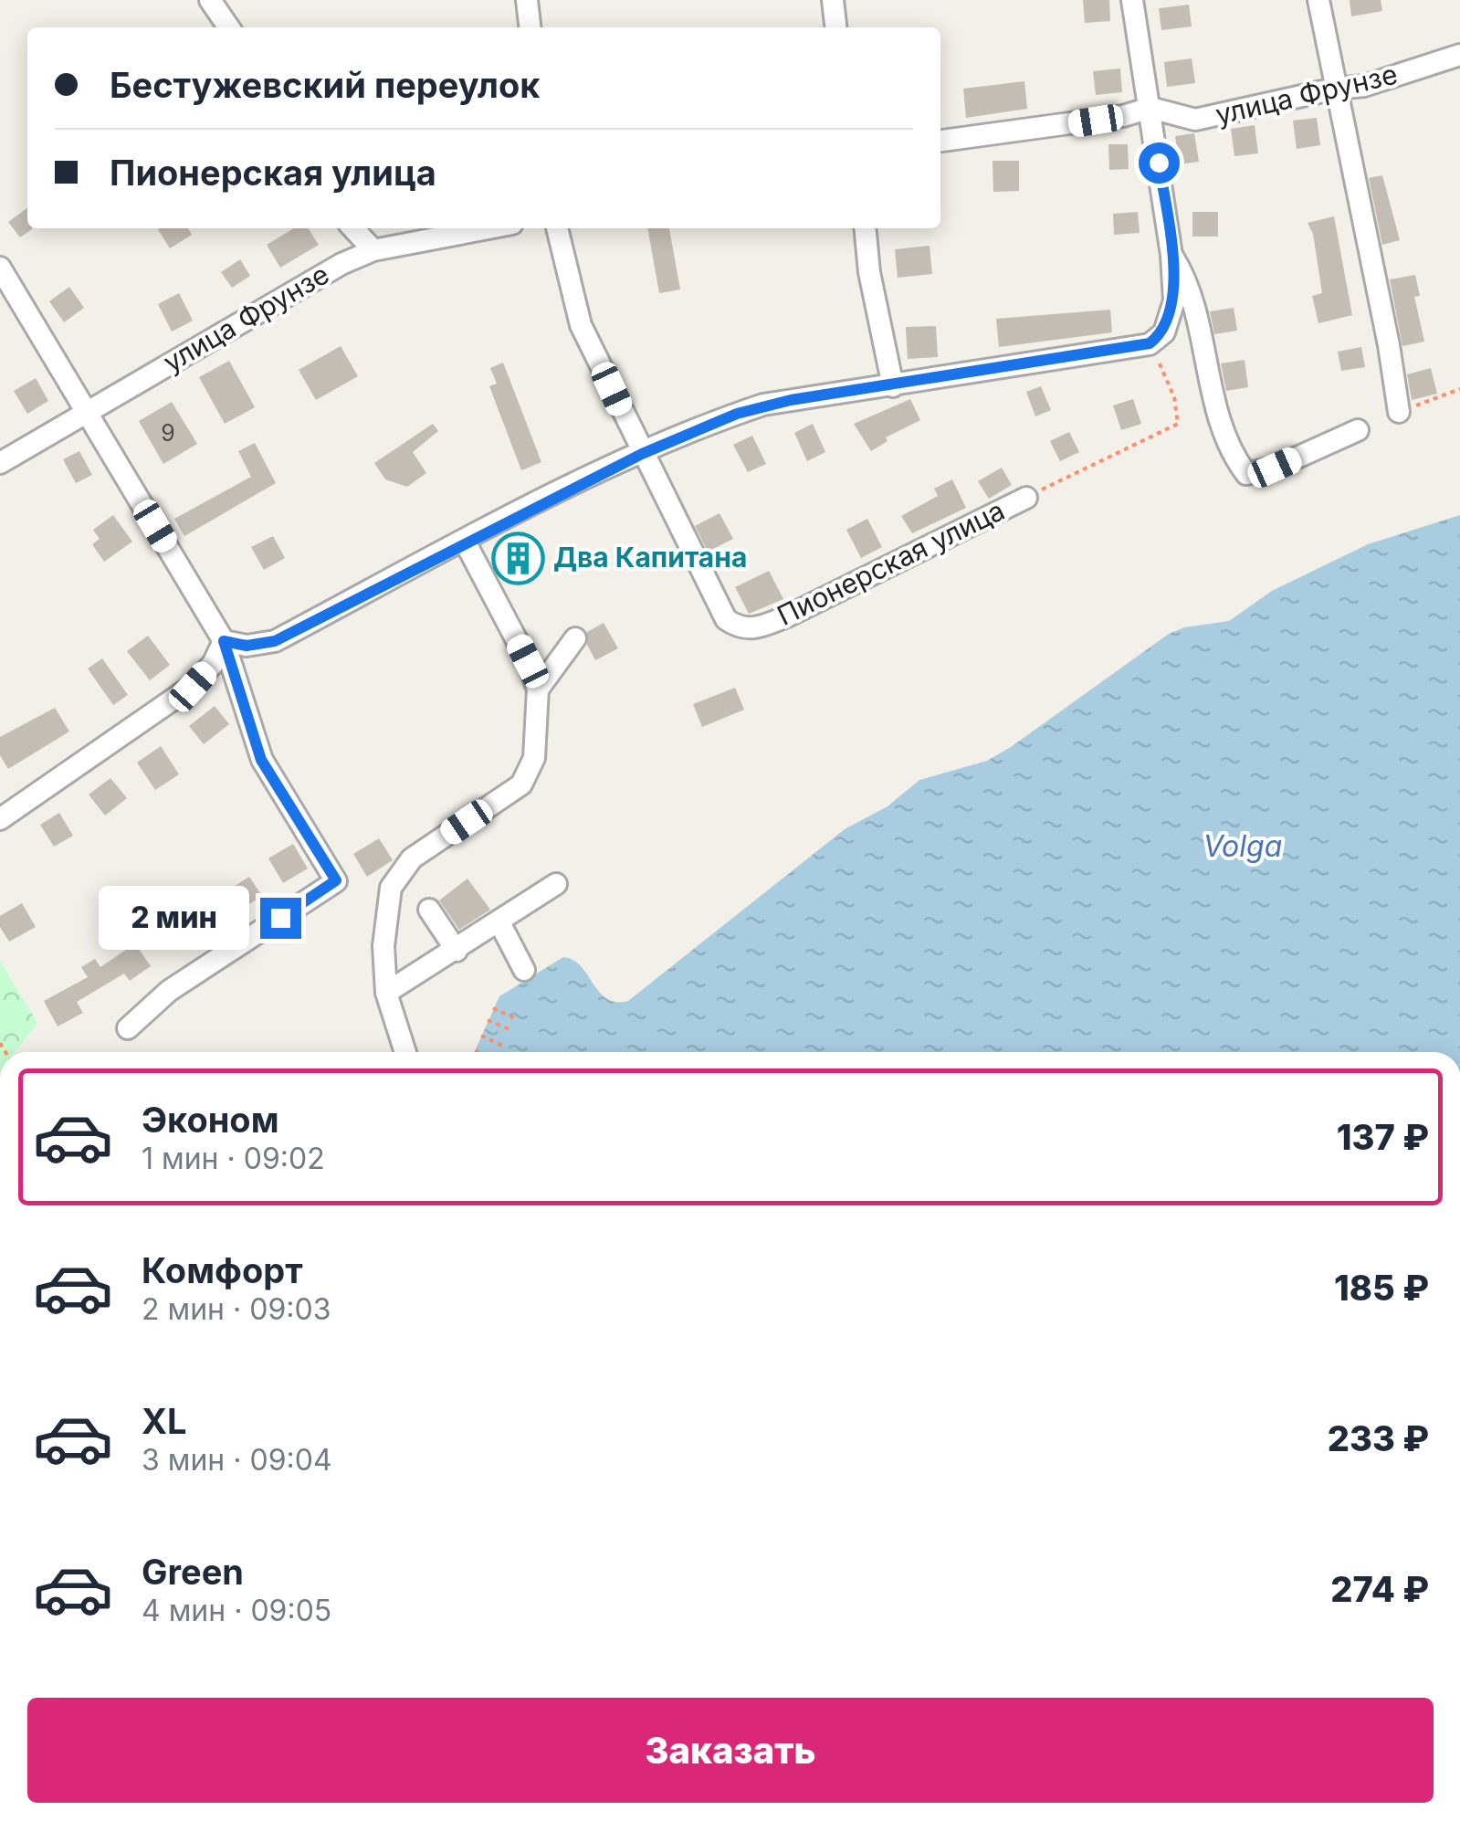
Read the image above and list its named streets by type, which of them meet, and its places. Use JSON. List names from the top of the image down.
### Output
{
  "streets": {
    "street": ["улица Фрунзе", "Пионерская улица"]
  },
  "water": ["Volga"],
  "places": {
    "building": ["Два Капитана"]
  },
  "house_numbers": ["9"],
  "page": {
    "banner": ["Бестужевский переулок", "Пионерская улица"],
    "bubble": "2 мин",
    "list": [
      {
        "name": "Эконом",
        "note": "1 мин · 09:02",
        "value": "137 ₽"
      },
      {
        "name": "Комфорт",
        "note": "2 мин · 09:03",
        "value": "185 ₽"
      },
      {
        "name": "XL",
        "note": "3 мин · 09:04",
        "value": "233 ₽"
      },
      {
        "name": "Green",
        "note": "4 мин · 09:05",
        "value": "274 ₽"
      }
    ],
    "buttons": "Заказать"
  }
}
